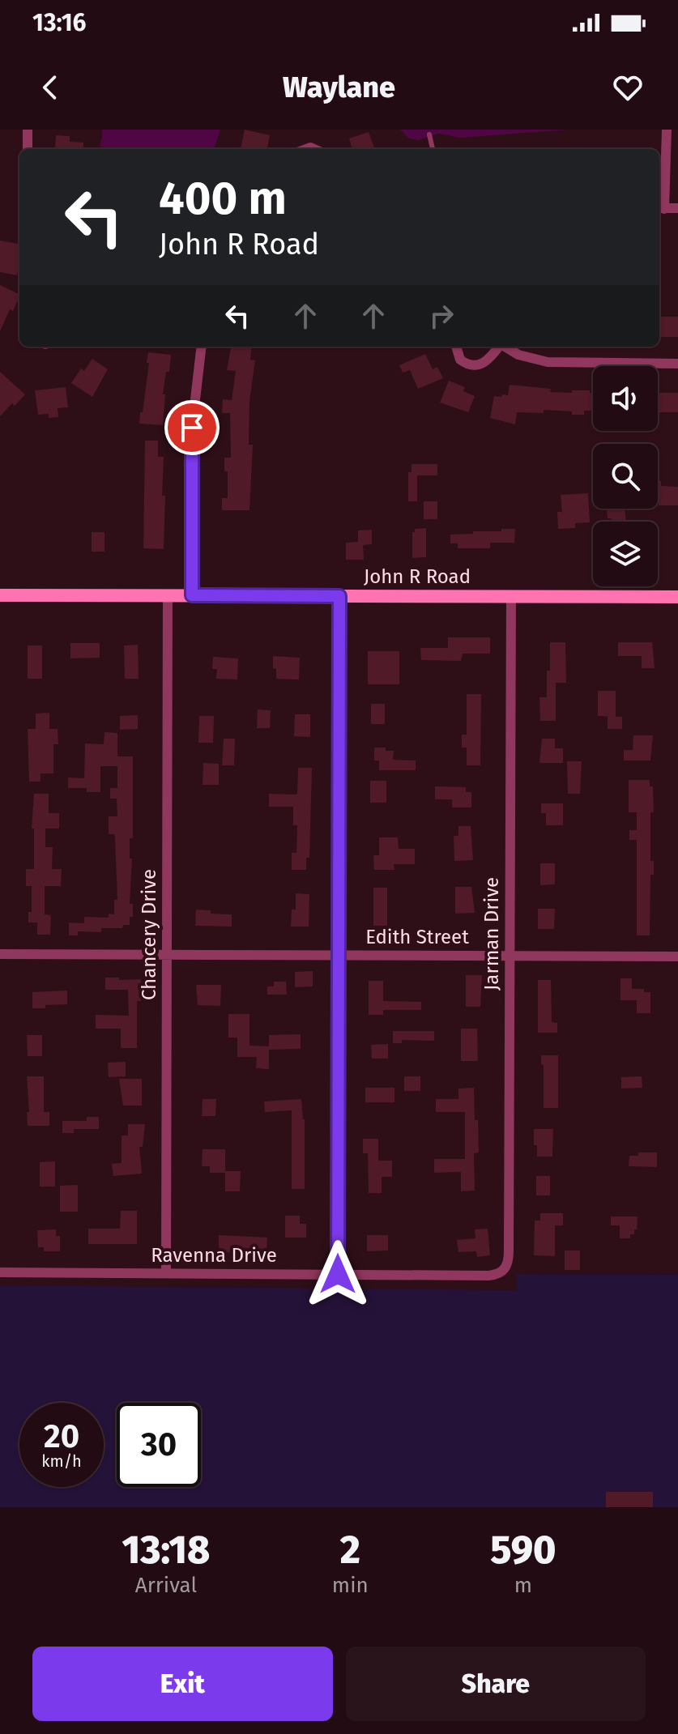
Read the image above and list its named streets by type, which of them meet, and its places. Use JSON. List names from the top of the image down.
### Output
{
  "streets": {
    "main road": ["John R Road"],
    "street": [
      "Jarman Drive",
      "Chancery Drive",
      "Edith Street",
      "Ravenna Drive"
    ]
  },
  "crossings": [
    ["John R Road", "Jarman Drive"],
    ["John R Road", "Chancery Drive"],
    ["Jarman Drive", "Edith Street"],
    ["Jarman Drive", "Ravenna Drive"],
    ["Chancery Drive", "Edith Street"],
    ["Chancery Drive", "Ravenna Drive"]
  ],
  "page": {
    "status": "13:16",
    "header": "Waylane",
    "turn": ["400 m", "John R Road"],
    "speed": "20 km/h",
    "limit": "30",
    "eta": [
      "13:18",
      "Arrival",
      "2",
      "min",
      "590",
      "m"
    ],
    "buttons": ["Exit", "Share"]
  }
}
